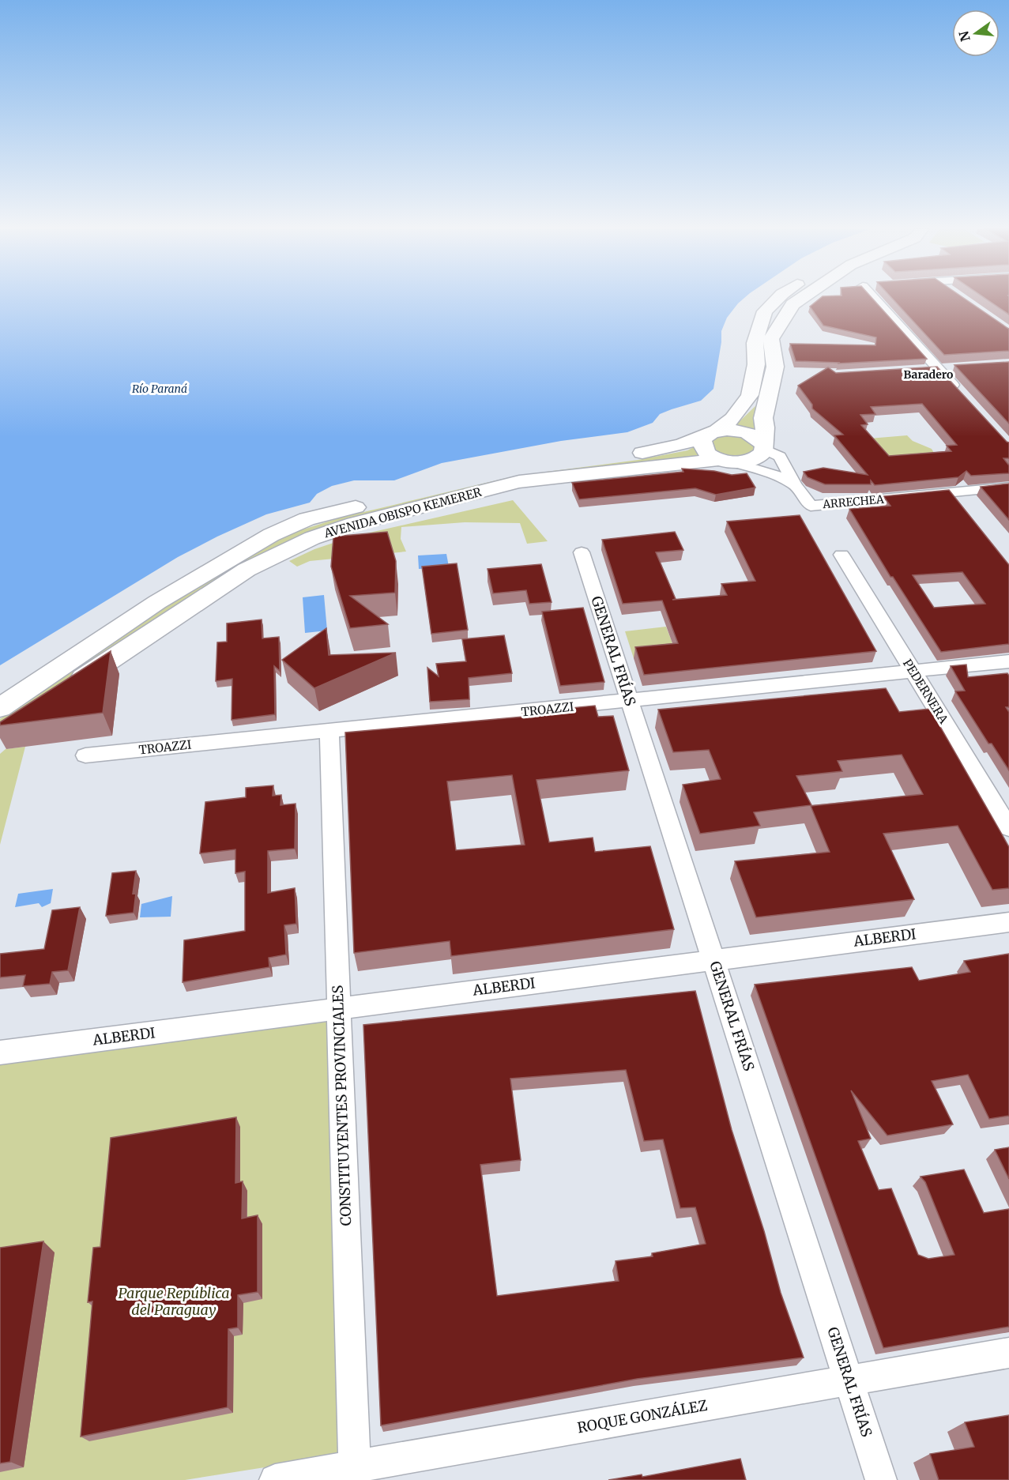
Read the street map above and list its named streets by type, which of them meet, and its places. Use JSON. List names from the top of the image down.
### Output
{
  "streets": {
    "main road": ["AVENIDA OBISPO KEMERER"],
    "street": [
      "ARRECHEA",
      "GENERAL FRÍAS",
      "PEDERNERA",
      "TROAZZI",
      "ALBERDI",
      "CONSTITUYENTES PROVINCIALES",
      "ROQUE GONZÁLEZ"
    ]
  },
  "crossings": [
    ["GENERAL FRÍAS", "TROAZZI"],
    ["GENERAL FRÍAS", "ALBERDI"],
    ["GENERAL FRÍAS", "ROQUE GONZÁLEZ"],
    ["PEDERNERA", "TROAZZI"],
    ["TROAZZI", "CONSTITUYENTES PROVINCIALES"],
    ["ALBERDI", "CONSTITUYENTES PROVINCIALES"],
    ["CONSTITUYENTES PROVINCIALES", "ROQUE GONZÁLEZ"]
  ],
  "districts": ["Baradero"],
  "water": ["Río Paraná"],
  "parks": ["Parque República del Paraguay"],
  "north": "left"
}
